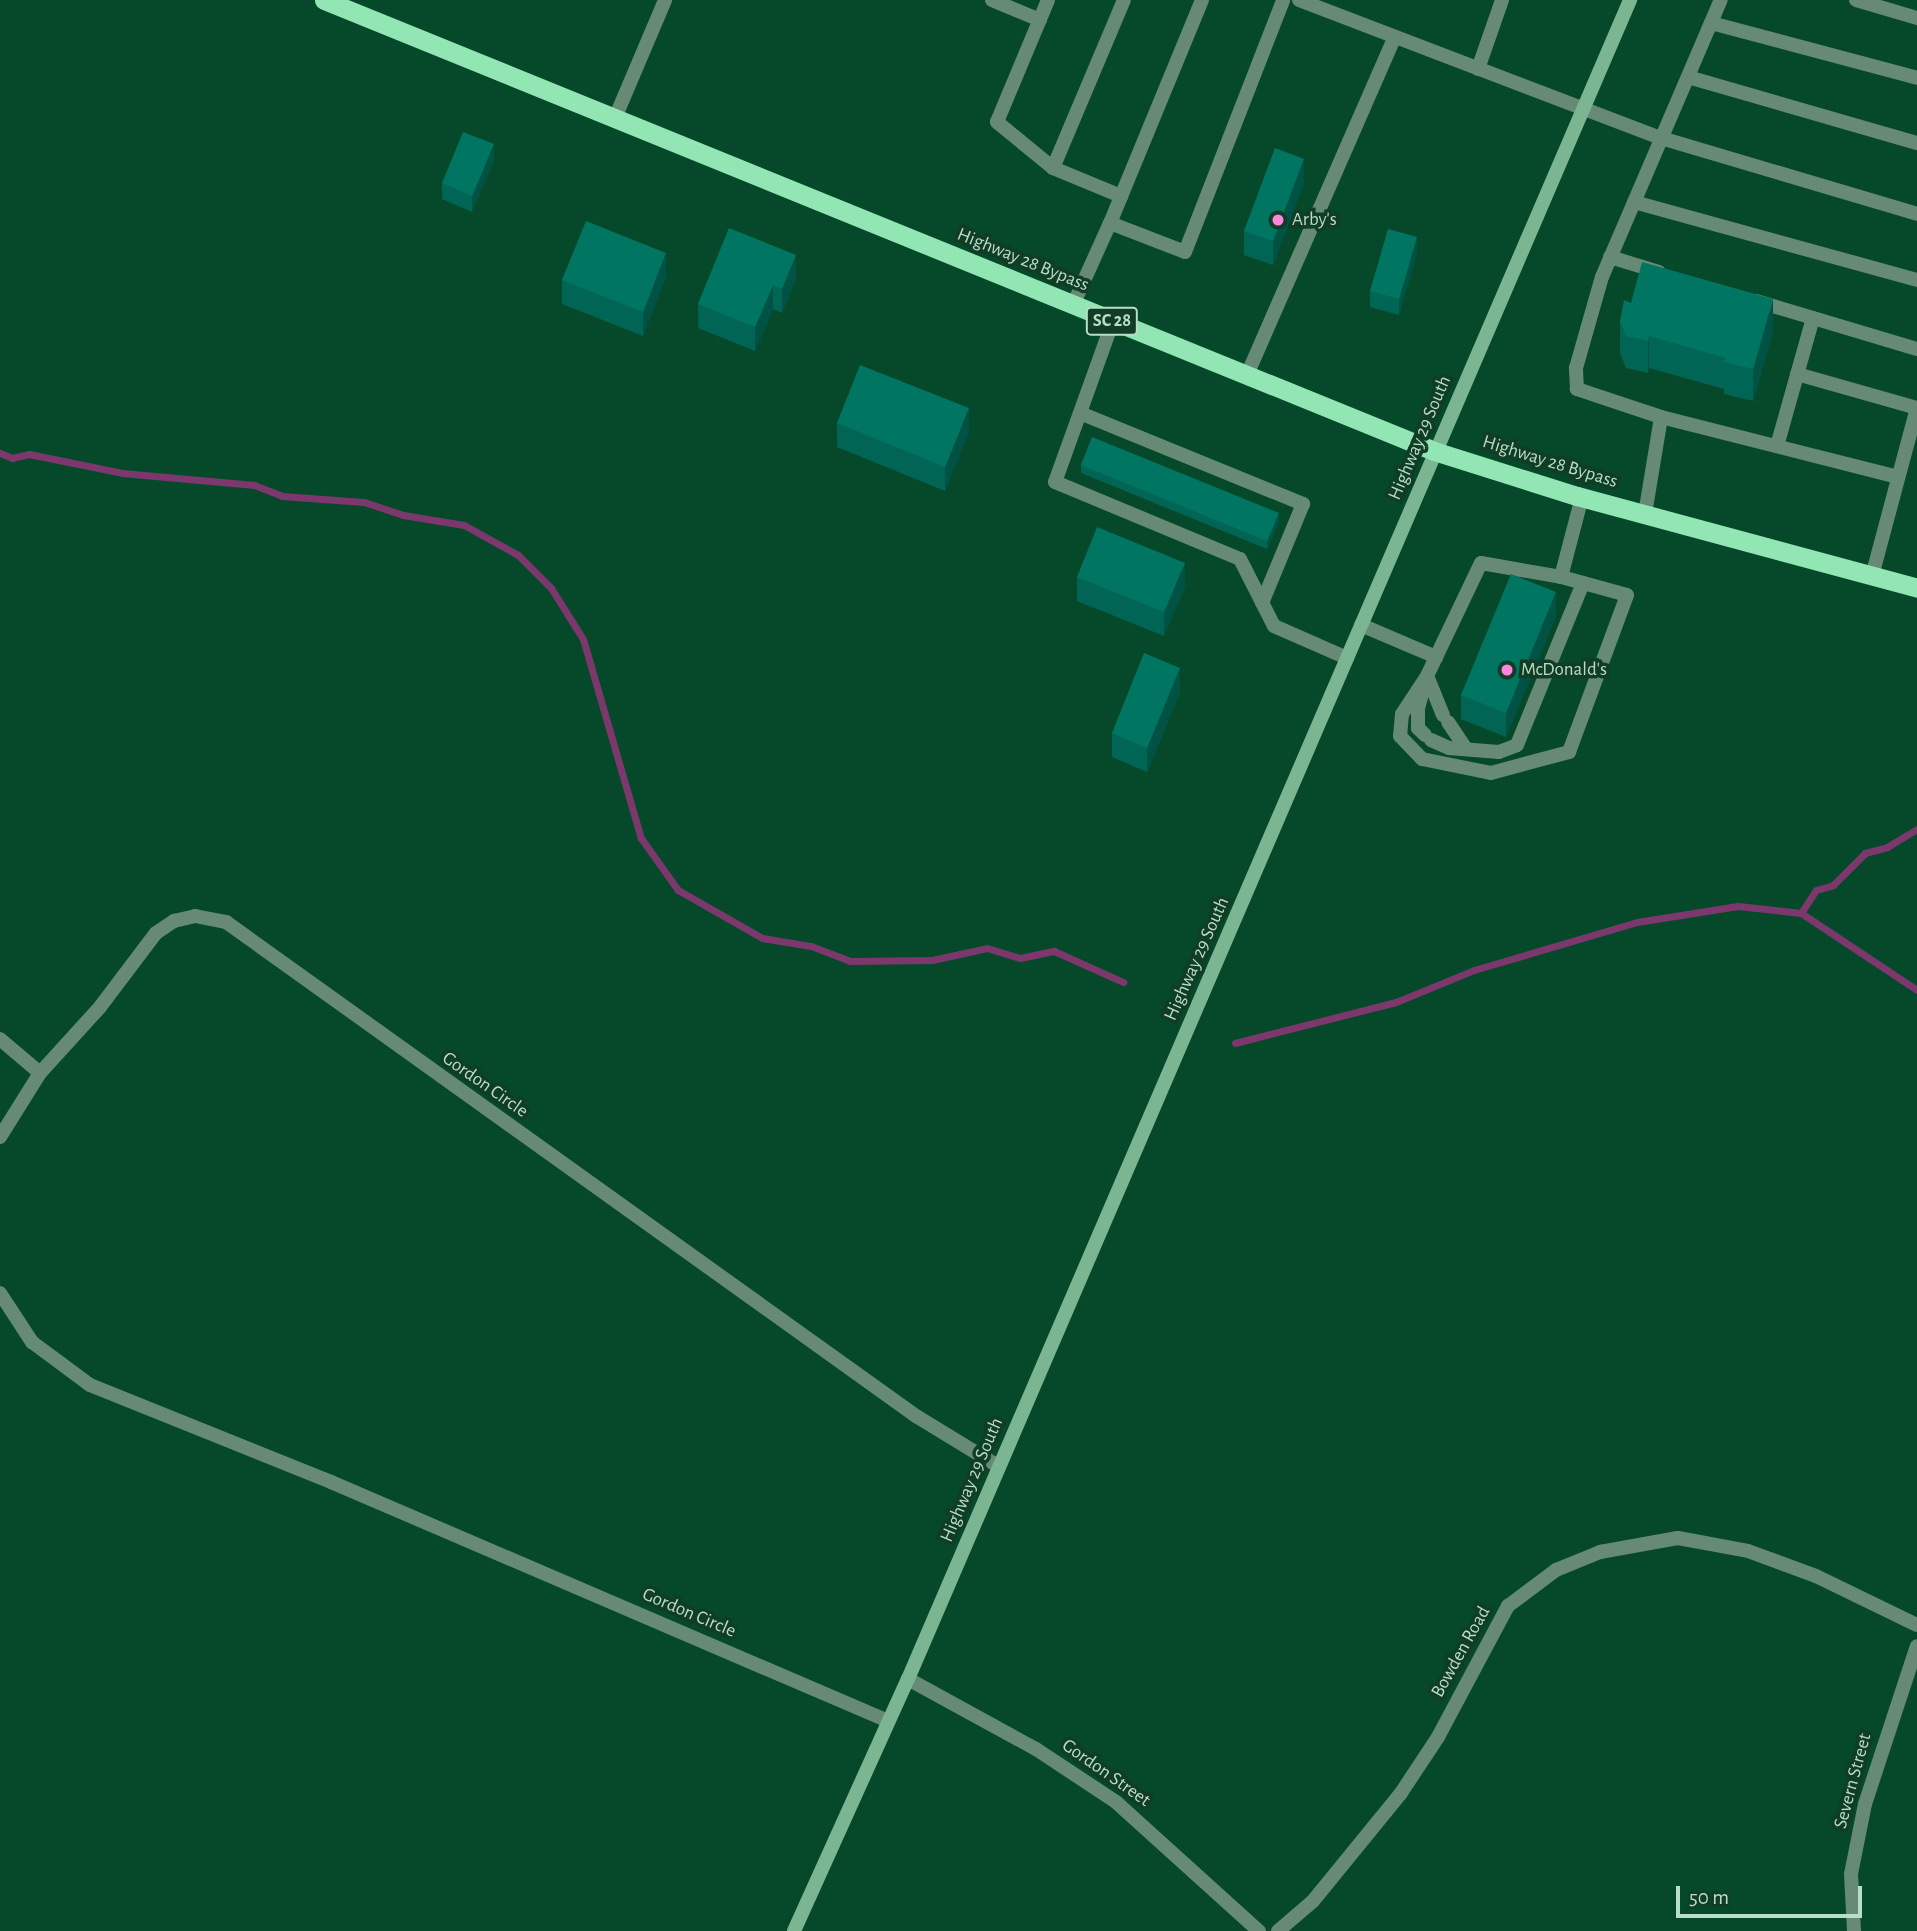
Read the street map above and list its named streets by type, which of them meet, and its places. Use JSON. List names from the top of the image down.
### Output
{
  "streets": {
    "highway": ["Highway 28 Bypass", "SC 28"],
    "main road": ["Highway 29 South"],
    "street": [
      "Gordon Circle",
      "Bowden Road",
      "Gordon Street",
      "Severn Street"
    ]
  },
  "crossings": [
    ["Highway 28 Bypass", "Highway 29 South"],
    ["Highway 29 South", "Gordon Circle"],
    ["Highway 29 South", "Gordon Street"]
  ],
  "places": ["Arby's", "McDonald's"],
  "scale_bar": "50 m"
}
